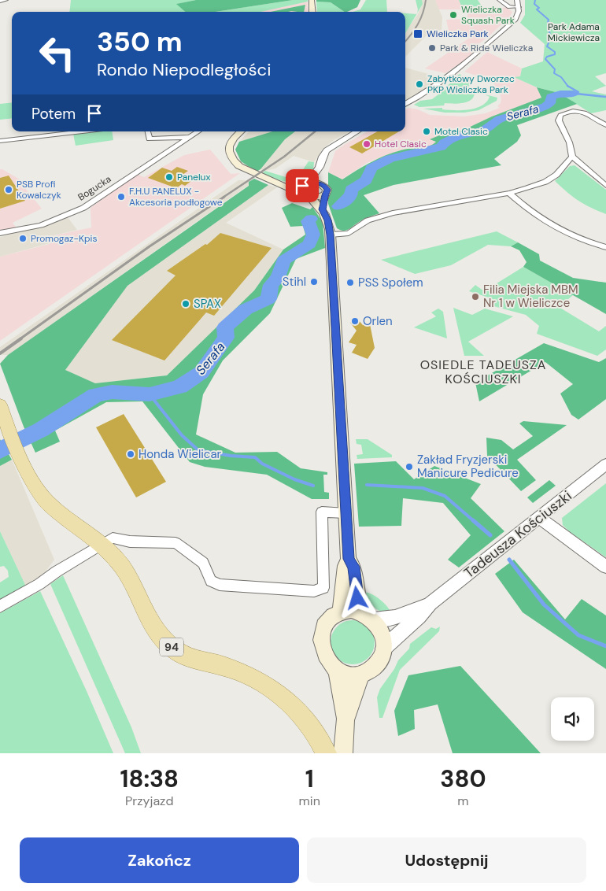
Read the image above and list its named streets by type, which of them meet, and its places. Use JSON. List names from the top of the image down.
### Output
{
  "streets": {
    "main road": ["94"],
    "street": ["Bogucka", "Tadeusza Kościuszki"]
  },
  "districts": ["OSIEDLE TADEUSZA KOŚCIUSZKI"],
  "water": ["Serafa"],
  "parks": ["Park Adama Mickiewicza"],
  "places": {
    "other": [
      "Wieliczka Squash Park",
      "Park & Ride Wieliczka",
      "Zabytkowy Dworzec PKP Wieliczka Park",
      "Motel Clasic",
      "Hotel Clasic",
      "Panelux",
      "PSB Profi Kowalczyk",
      "F.H.U PANELUX - Akcesoria podłogowe",
      "Promogaz-Kpis",
      "Stihl",
      "PSS Społem",
      "Filia Miejska MBM Nr 1 w Wieliczce",
      "SPAX",
      "Orlen",
      "Honda Wielicar",
      "Zakład Fryzjerski Manicure Pedicure"
    ],
    "transit": ["Wieliczka Park"]
  },
  "page": {
    "turn": ["350 m", "Rondo Niepodległości"],
    "then": "Potem",
    "eta": [
      "18:38",
      "Przyjazd",
      "1",
      "min",
      "380",
      "m"
    ],
    "buttons": ["Zakończ", "Udostępnij"]
  }
}
